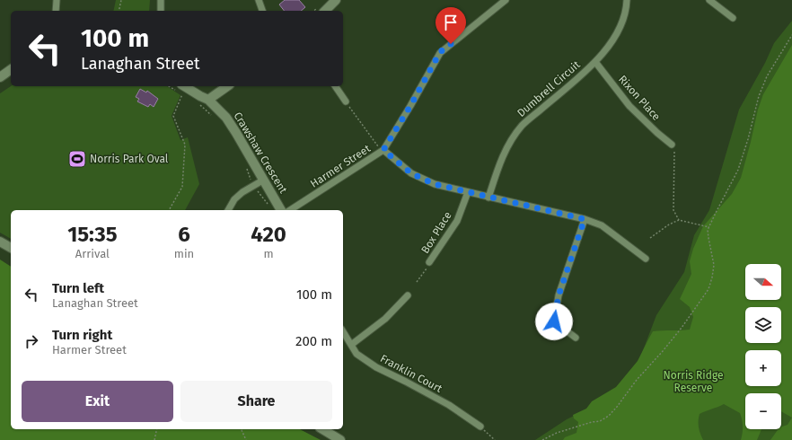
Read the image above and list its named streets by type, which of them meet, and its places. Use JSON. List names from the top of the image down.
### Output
{
  "streets": {
    "street": [
      "Dumbrell Circuit",
      "Rixon Place",
      "Crawshaw Crescent",
      "Harmer Street",
      "Box Place",
      "Franklin Court"
    ]
  },
  "crossings": [
    ["Dumbrell Circuit", "Rixon Place"]
  ],
  "parks": ["Norris Ridge Reserve"],
  "places": {
    "sports": ["Norris Park Oval"]
  },
  "north": "right",
  "page": {
    "turn": ["100 m", "Lanaghan Street"],
    "eta": [
      "15:35",
      "Arrival",
      "6",
      "min",
      "420",
      "m"
    ],
    "map_buttons": ["+", "−"],
    "list": [
      {
        "name": "Turn left",
        "note": "Lanaghan Street",
        "value": "100 m"
      },
      {
        "name": "Turn right",
        "note": "Harmer Street",
        "value": "200 m"
      }
    ],
    "buttons": ["Exit", "Share"]
  }
}
